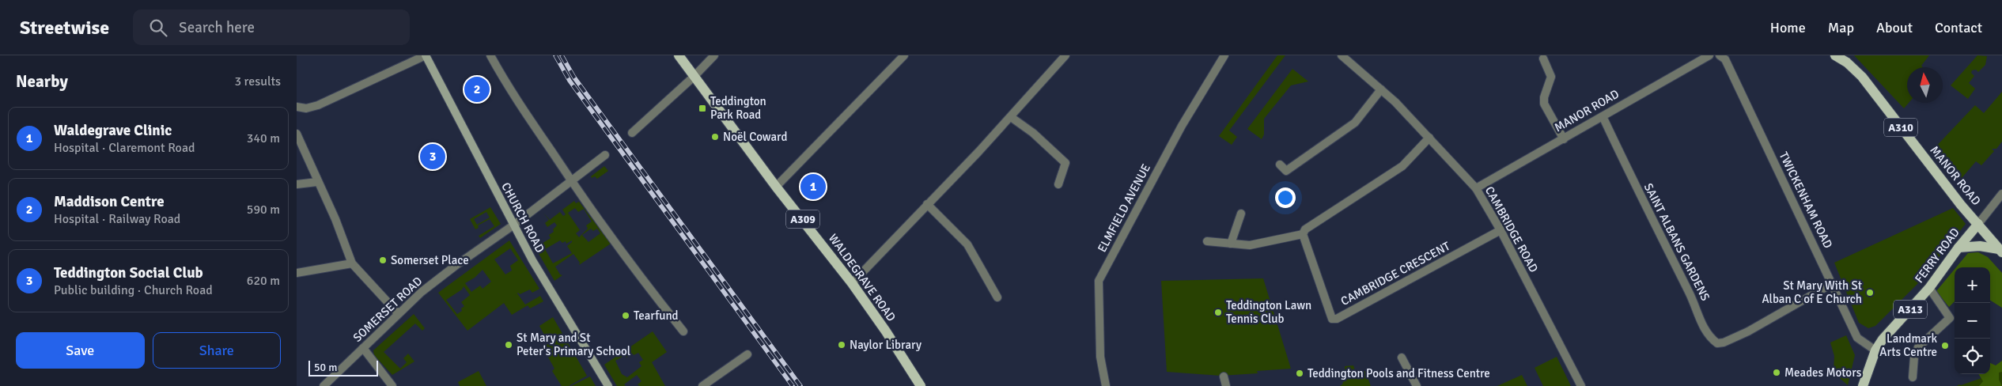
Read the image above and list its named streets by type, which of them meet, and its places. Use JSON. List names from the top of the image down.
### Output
{
  "streets": {
    "main road": [
      "MANOR ROAD",
      "A310",
      "CHURCH ROAD",
      "A309",
      "FERRY ROAD",
      "WALDEGRAVE ROAD",
      "A313"
    ],
    "street": [
      "TWICKENHAM ROAD",
      "ELMFIELD AVENUE",
      "CAMBRIDGE ROAD",
      "SAINT ALBANS GARDENS",
      "CAMBRIDGE CRESCENT",
      "SOMERSET ROAD"
    ]
  },
  "crossings": [
    ["MANOR ROAD", "A310"],
    ["MANOR ROAD", "CAMBRIDGE ROAD"],
    ["MANOR ROAD", "SAINT ALBANS GARDENS"],
    ["MANOR ROAD", "FERRY ROAD"],
    ["A310", "FERRY ROAD"],
    ["TWICKENHAM ROAD", "SAINT ALBANS GARDENS"],
    ["TWICKENHAM ROAD", "FERRY ROAD"],
    ["TWICKENHAM ROAD", "A313"],
    ["CHURCH ROAD", "SOMERSET ROAD"],
    ["CAMBRIDGE ROAD", "CAMBRIDGE CRESCENT"],
    ["FERRY ROAD", "A313"]
  ],
  "places": {
    "transit": ["Teddington Park Road"],
    "other": [
      "Noël Coward",
      "Somerset Place",
      "St Mary With St Alban C of E Church",
      "Teddington Lawn Tennis Club",
      "Tearfund",
      "St Mary and St Peter's Primary School",
      "Naylor Library",
      "Landmark Arts Centre",
      "Meades Motors",
      "Teddington Pools and Fitness Centre"
    ]
  },
  "scale_bar": "50 m",
  "north": "top",
  "page": {
    "header": "Streetwise",
    "search": "Search here",
    "nav": [
      "Home",
      "Map",
      "About",
      "Contact"
    ],
    "heading": ["Nearby", "3 results"],
    "pins": ["2", "3", "1"],
    "list": [
      {
        "mark": "1",
        "name": "Waldegrave Clinic",
        "note": "Hospital · Claremont Road",
        "value": "340 m"
      },
      {
        "mark": "2",
        "name": "Maddison Centre",
        "note": "Hospital · Railway Road",
        "value": "590 m"
      },
      {
        "mark": "3",
        "name": "Teddington Social Club",
        "note": "Public building · Church Road",
        "value": "620 m"
      }
    ],
    "map_buttons": ["+", "−"],
    "buttons": ["Save", "Share"],
    "scale": "50 m"
  }
}
